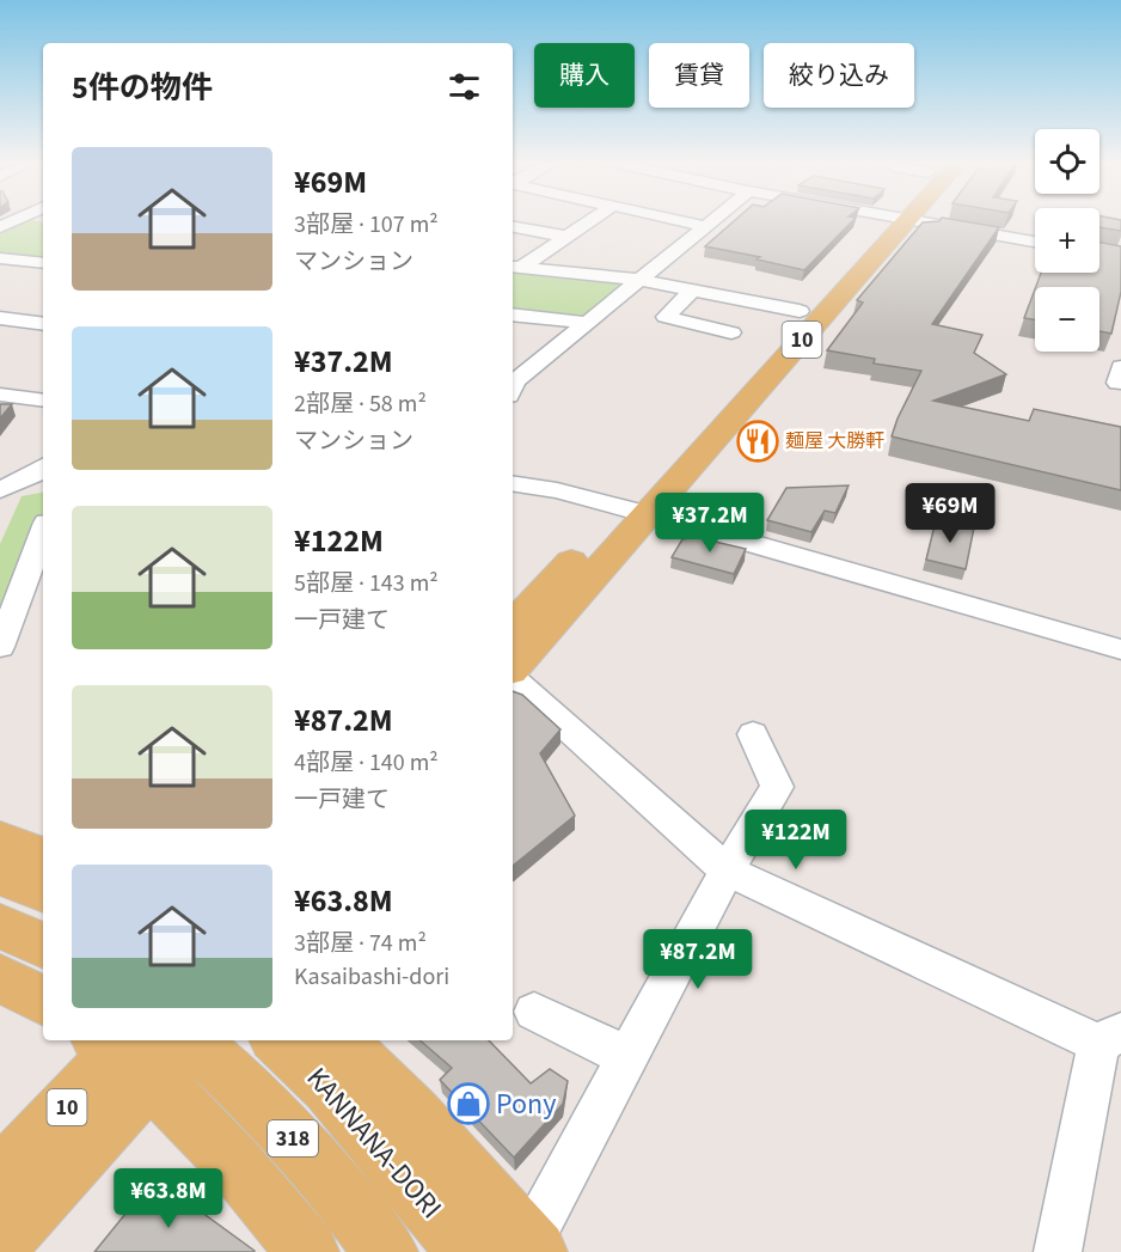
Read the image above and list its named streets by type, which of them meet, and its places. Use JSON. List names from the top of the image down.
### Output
{
  "streets": {
    "main road": ["10", "318", "KANNANA-DORI"]
  },
  "crossings": [
    ["10", "318"]
  ],
  "places": {
    "restaurant": ["麺屋 大勝軒"],
    "shop": ["Pony"]
  },
  "page": {
    "chip": ["購入", "賃貸", "絞り込み"],
    "heading": "5件の物件",
    "map_buttons": ["+", "−"],
    "list": [
      {
        "name": "¥69M",
        "note": "3部屋 · 107 m² · マンション"
      },
      {
        "name": "¥37.2M",
        "note": "2部屋 · 58 m² · マンション"
      },
      {
        "name": "¥122M",
        "note": "5部屋 · 143 m² · 一戸建て"
      },
      {
        "name": "¥87.2M",
        "note": "4部屋 · 140 m² · 一戸建て"
      },
      {
        "name": "¥63.8M",
        "note": "3部屋 · 74 m² · Kasaibashi-dori"
      }
    ],
    "price": [
      "¥69M",
      "¥37.2M",
      "¥122M",
      "¥87.2M",
      "¥63.8M"
    ]
  }
}
